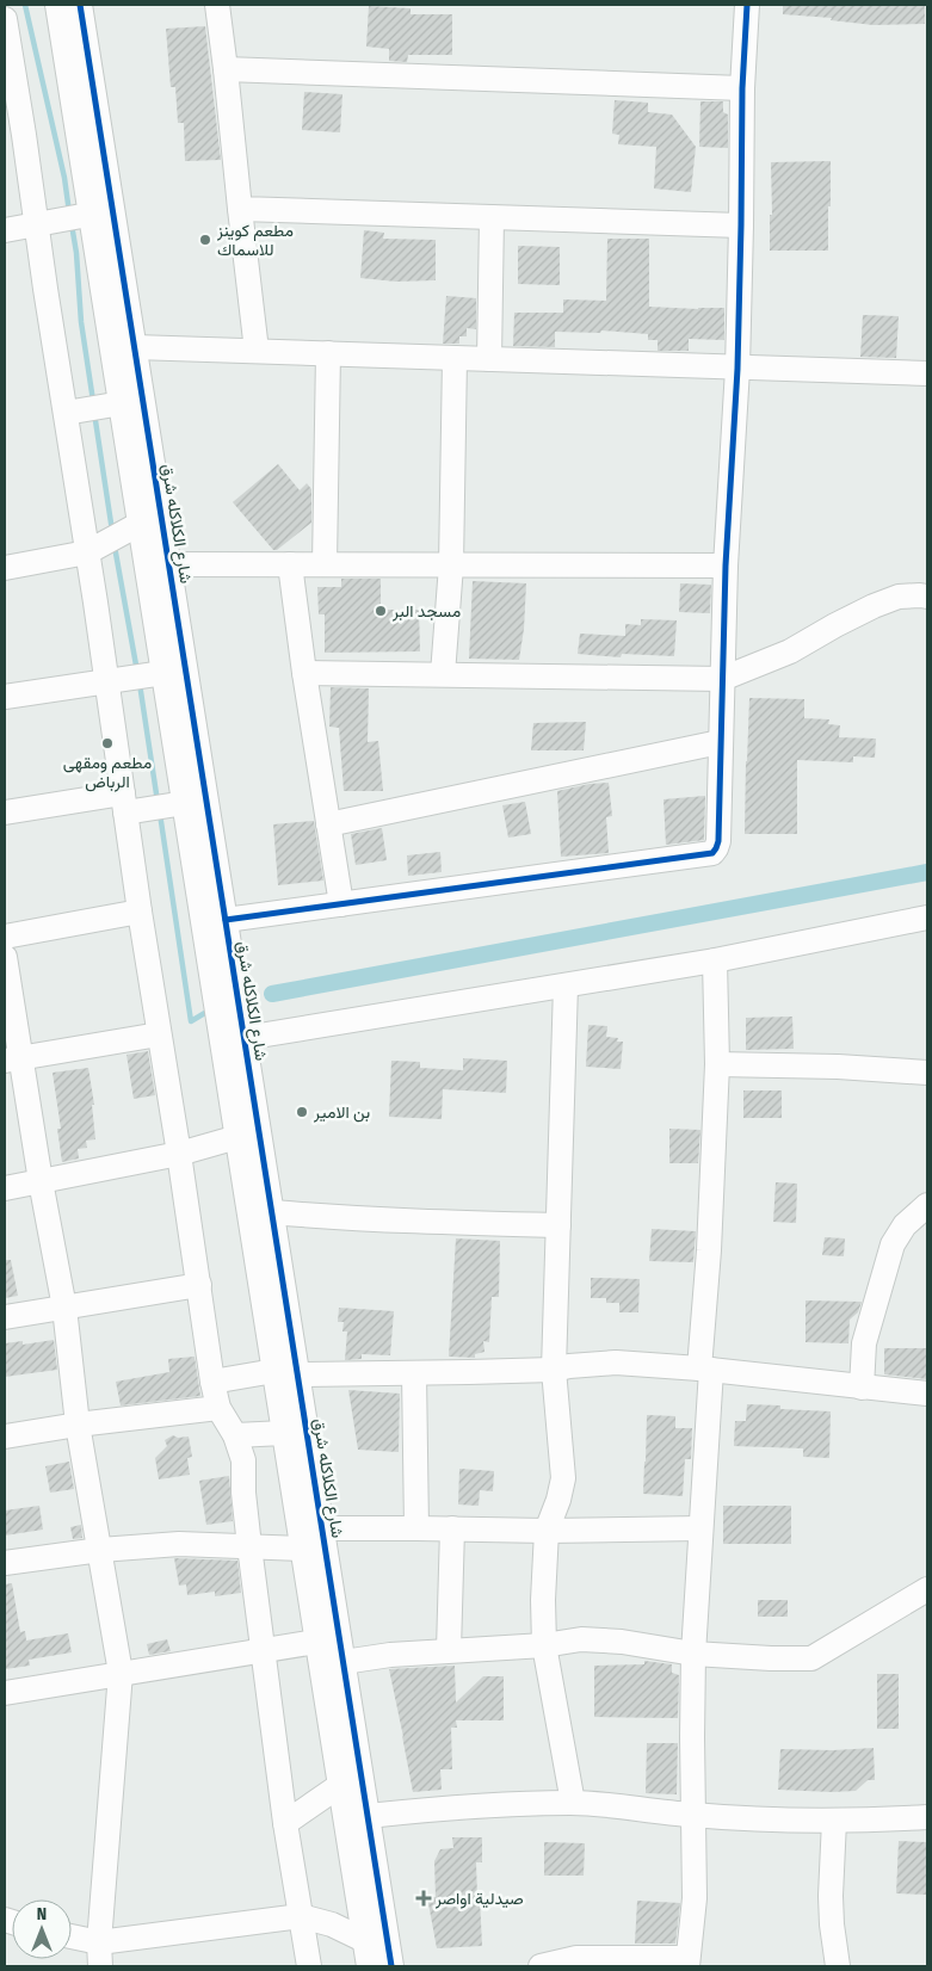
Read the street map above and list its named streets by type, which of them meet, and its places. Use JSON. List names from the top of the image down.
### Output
{
  "streets": {
    "street": ["شارع الكلاكله شرق"]
  },
  "places": {
    "other": [
      "مطعم كوينز للاسماك",
      "مسجد البر",
      "مطعم ومقهى الرباض",
      "بن الامير"
    ],
    "health": ["صيدلية اواصر"]
  },
  "north": "top"
}
